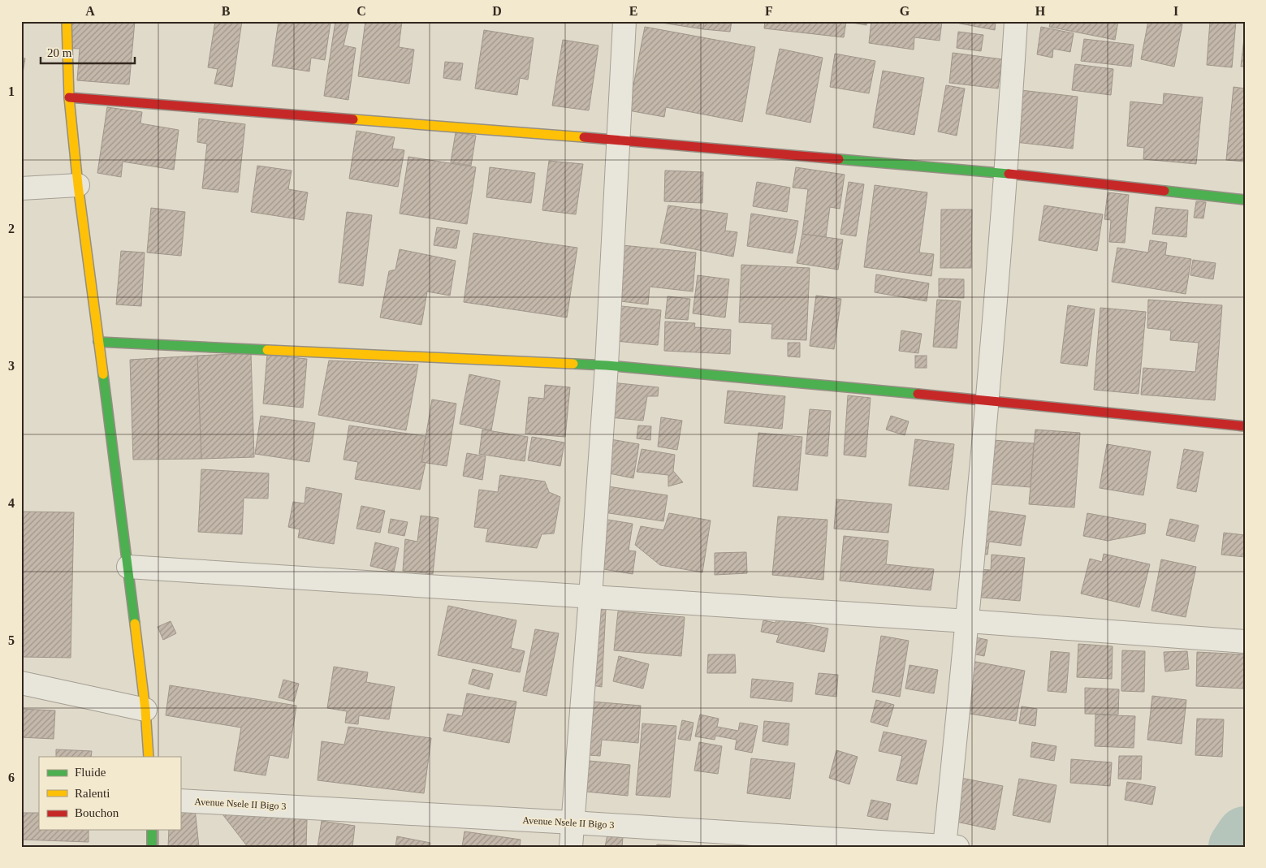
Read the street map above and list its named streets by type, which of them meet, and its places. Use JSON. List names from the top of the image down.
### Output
{
  "streets": {
    "street": ["Avenue Nsele II Bigo 3"]
  },
  "legend": ["Fluide", "Ralenti", "Bouchon"],
  "scale_bar": "20 m",
  "grid": {
    "columns": [
      "A",
      "B",
      "C",
      "D",
      "E",
      "F",
      "G",
      "H",
      "I"
    ],
    "rows": [
      "1",
      "2",
      "3",
      "4",
      "5",
      "6"
    ]
  }
}
